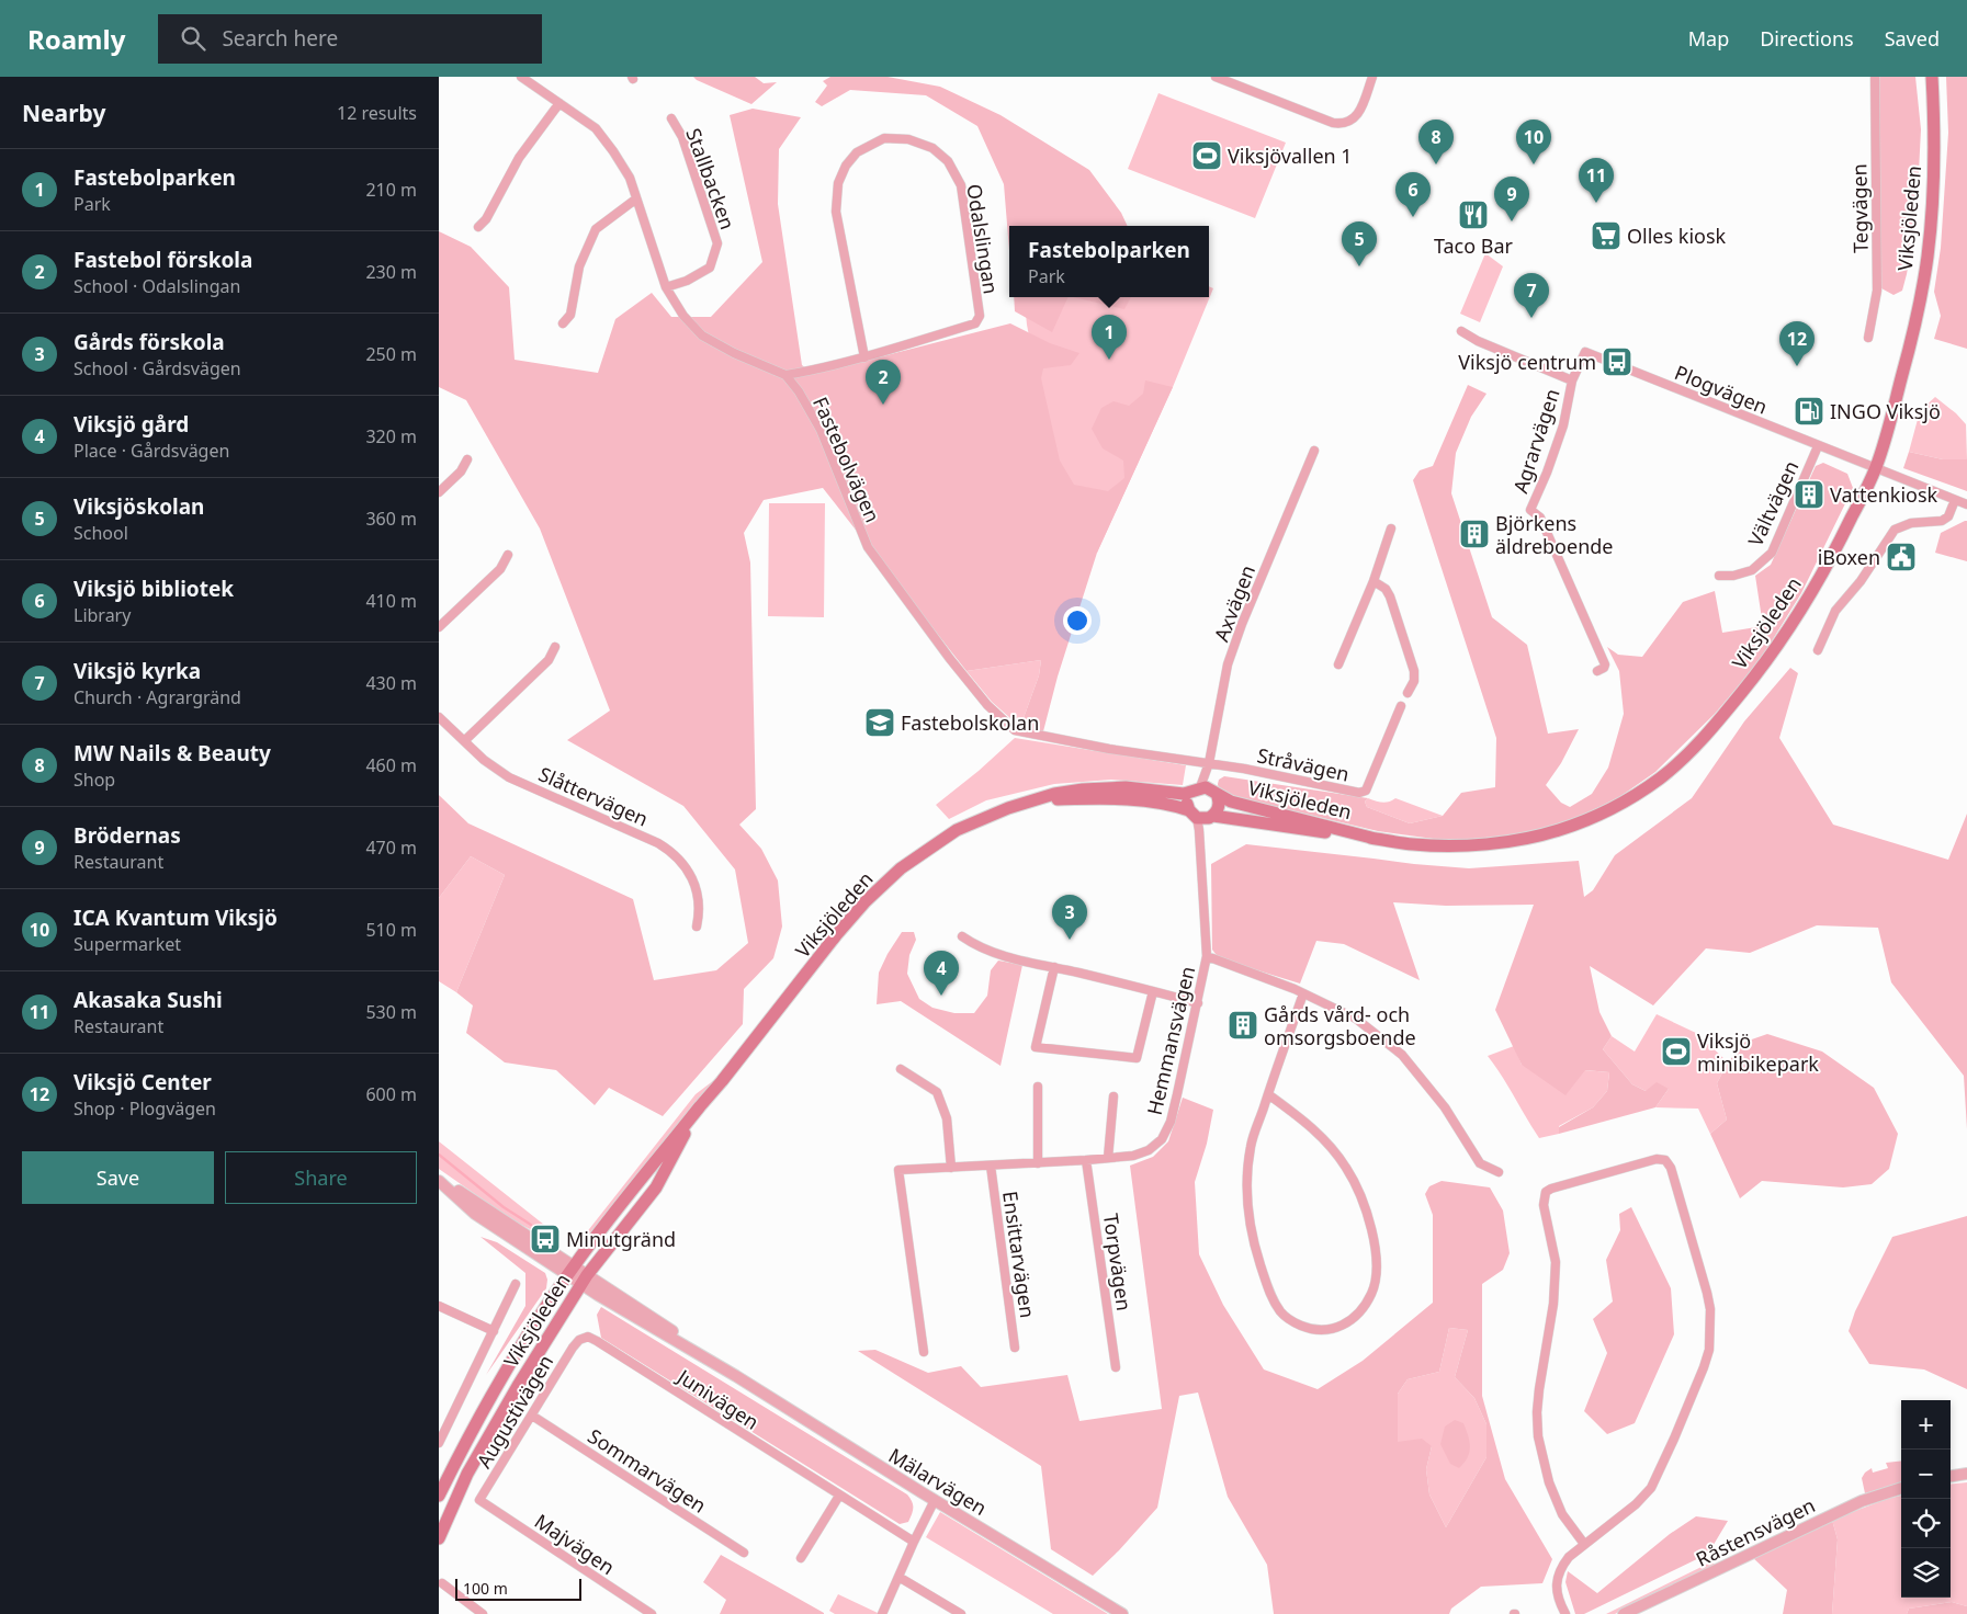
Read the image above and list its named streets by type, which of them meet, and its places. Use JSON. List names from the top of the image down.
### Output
{
  "streets": {
    "main road": ["Viksjöleden"],
    "street": [
      "Stallbacken",
      "Tegvägen",
      "Odalslingan",
      "Plogvägen",
      "Agrarvägen",
      "Fastebolvägen",
      "Vältvägen",
      "Axvägen",
      "Stråvägen",
      "Slåttervägen",
      "Hemmansvägen",
      "Ensittarvägen",
      "Torpvägen",
      "Junivägen",
      "Augustivägen",
      "Sommarvägen",
      "Mälarvägen",
      "Råstensvägen",
      "Majvägen"
    ]
  },
  "crossings": [
    ["Viksjöleden", "Plogvägen"],
    ["Viksjöleden", "Axvägen"],
    ["Viksjöleden", "Hemmansvägen"],
    ["Viksjöleden", "Mälarvägen"],
    ["Odalslingan", "Fastebolvägen"],
    ["Plogvägen", "Agrarvägen"],
    ["Plogvägen", "Vältvägen"],
    ["Fastebolvägen", "Axvägen"],
    ["Fastebolvägen", "Stråvägen"],
    ["Axvägen", "Stråvägen"],
    ["Hemmansvägen", "Ensittarvägen"],
    ["Hemmansvägen", "Torpvägen"],
    ["Junivägen", "Augustivägen"],
    ["Augustivägen", "Sommarvägen"],
    ["Augustivägen", "Majvägen"]
  ],
  "places": {
    "sports": ["Viksjövallen 1", "Viksjö minibikepark"],
    "restaurant": ["Taco Bar"],
    "supermarket": ["Olles kiosk"],
    "bus stop": ["Viksjö centrum", "Minutgränd"],
    "fuel station": ["INGO Viksjö"],
    "building": ["Vattenkiosk", "Björkens äldreboende", "Gårds vård- och omsorgsboende"],
    "public building": ["iBoxen"],
    "school or university": ["Fastebolskolan"]
  },
  "scale_bar": "100 m",
  "page": {
    "header": "Roamly",
    "search": "Search here",
    "nav": ["Map", "Directions", "Saved"],
    "heading": ["Nearby", "12 results"],
    "pins": [
      "8",
      "10",
      "11",
      "6",
      "9",
      "5",
      "7",
      "1",
      "12",
      "2",
      "3",
      "4"
    ],
    "list": [
      {
        "mark": "1",
        "name": "Fastebolparken",
        "note": "Park",
        "value": "210 m"
      },
      {
        "mark": "2",
        "name": "Fastebol förskola",
        "note": "School · Odalslingan",
        "value": "230 m"
      },
      {
        "mark": "3",
        "name": "Gårds förskola",
        "note": "School · Gårdsvägen",
        "value": "250 m"
      },
      {
        "mark": "4",
        "name": "Viksjö gård",
        "note": "Place · Gårdsvägen",
        "value": "320 m"
      },
      {
        "mark": "5",
        "name": "Viksjöskolan",
        "note": "School",
        "value": "360 m"
      },
      {
        "mark": "6",
        "name": "Viksjö bibliotek",
        "note": "Library",
        "value": "410 m"
      },
      {
        "mark": "7",
        "name": "Viksjö kyrka",
        "note": "Church · Agrargränd",
        "value": "430 m"
      },
      {
        "mark": "8",
        "name": "MW Nails & Beauty",
        "note": "Shop",
        "value": "460 m"
      },
      {
        "mark": "9",
        "name": "Brödernas",
        "note": "Restaurant",
        "value": "470 m"
      },
      {
        "mark": "10",
        "name": "ICA Kvantum Viksjö",
        "note": "Supermarket",
        "value": "510 m"
      },
      {
        "mark": "11",
        "name": "Akasaka Sushi",
        "note": "Restaurant",
        "value": "530 m"
      },
      {
        "mark": "12",
        "name": "Viksjö Center",
        "note": "Shop · Plogvägen",
        "value": "600 m"
      }
    ],
    "popup": ["Fastebolparken", "Park"],
    "buttons": ["Save", "Share"],
    "map_buttons": ["+", "−"],
    "scale": "100 m"
  }
}
